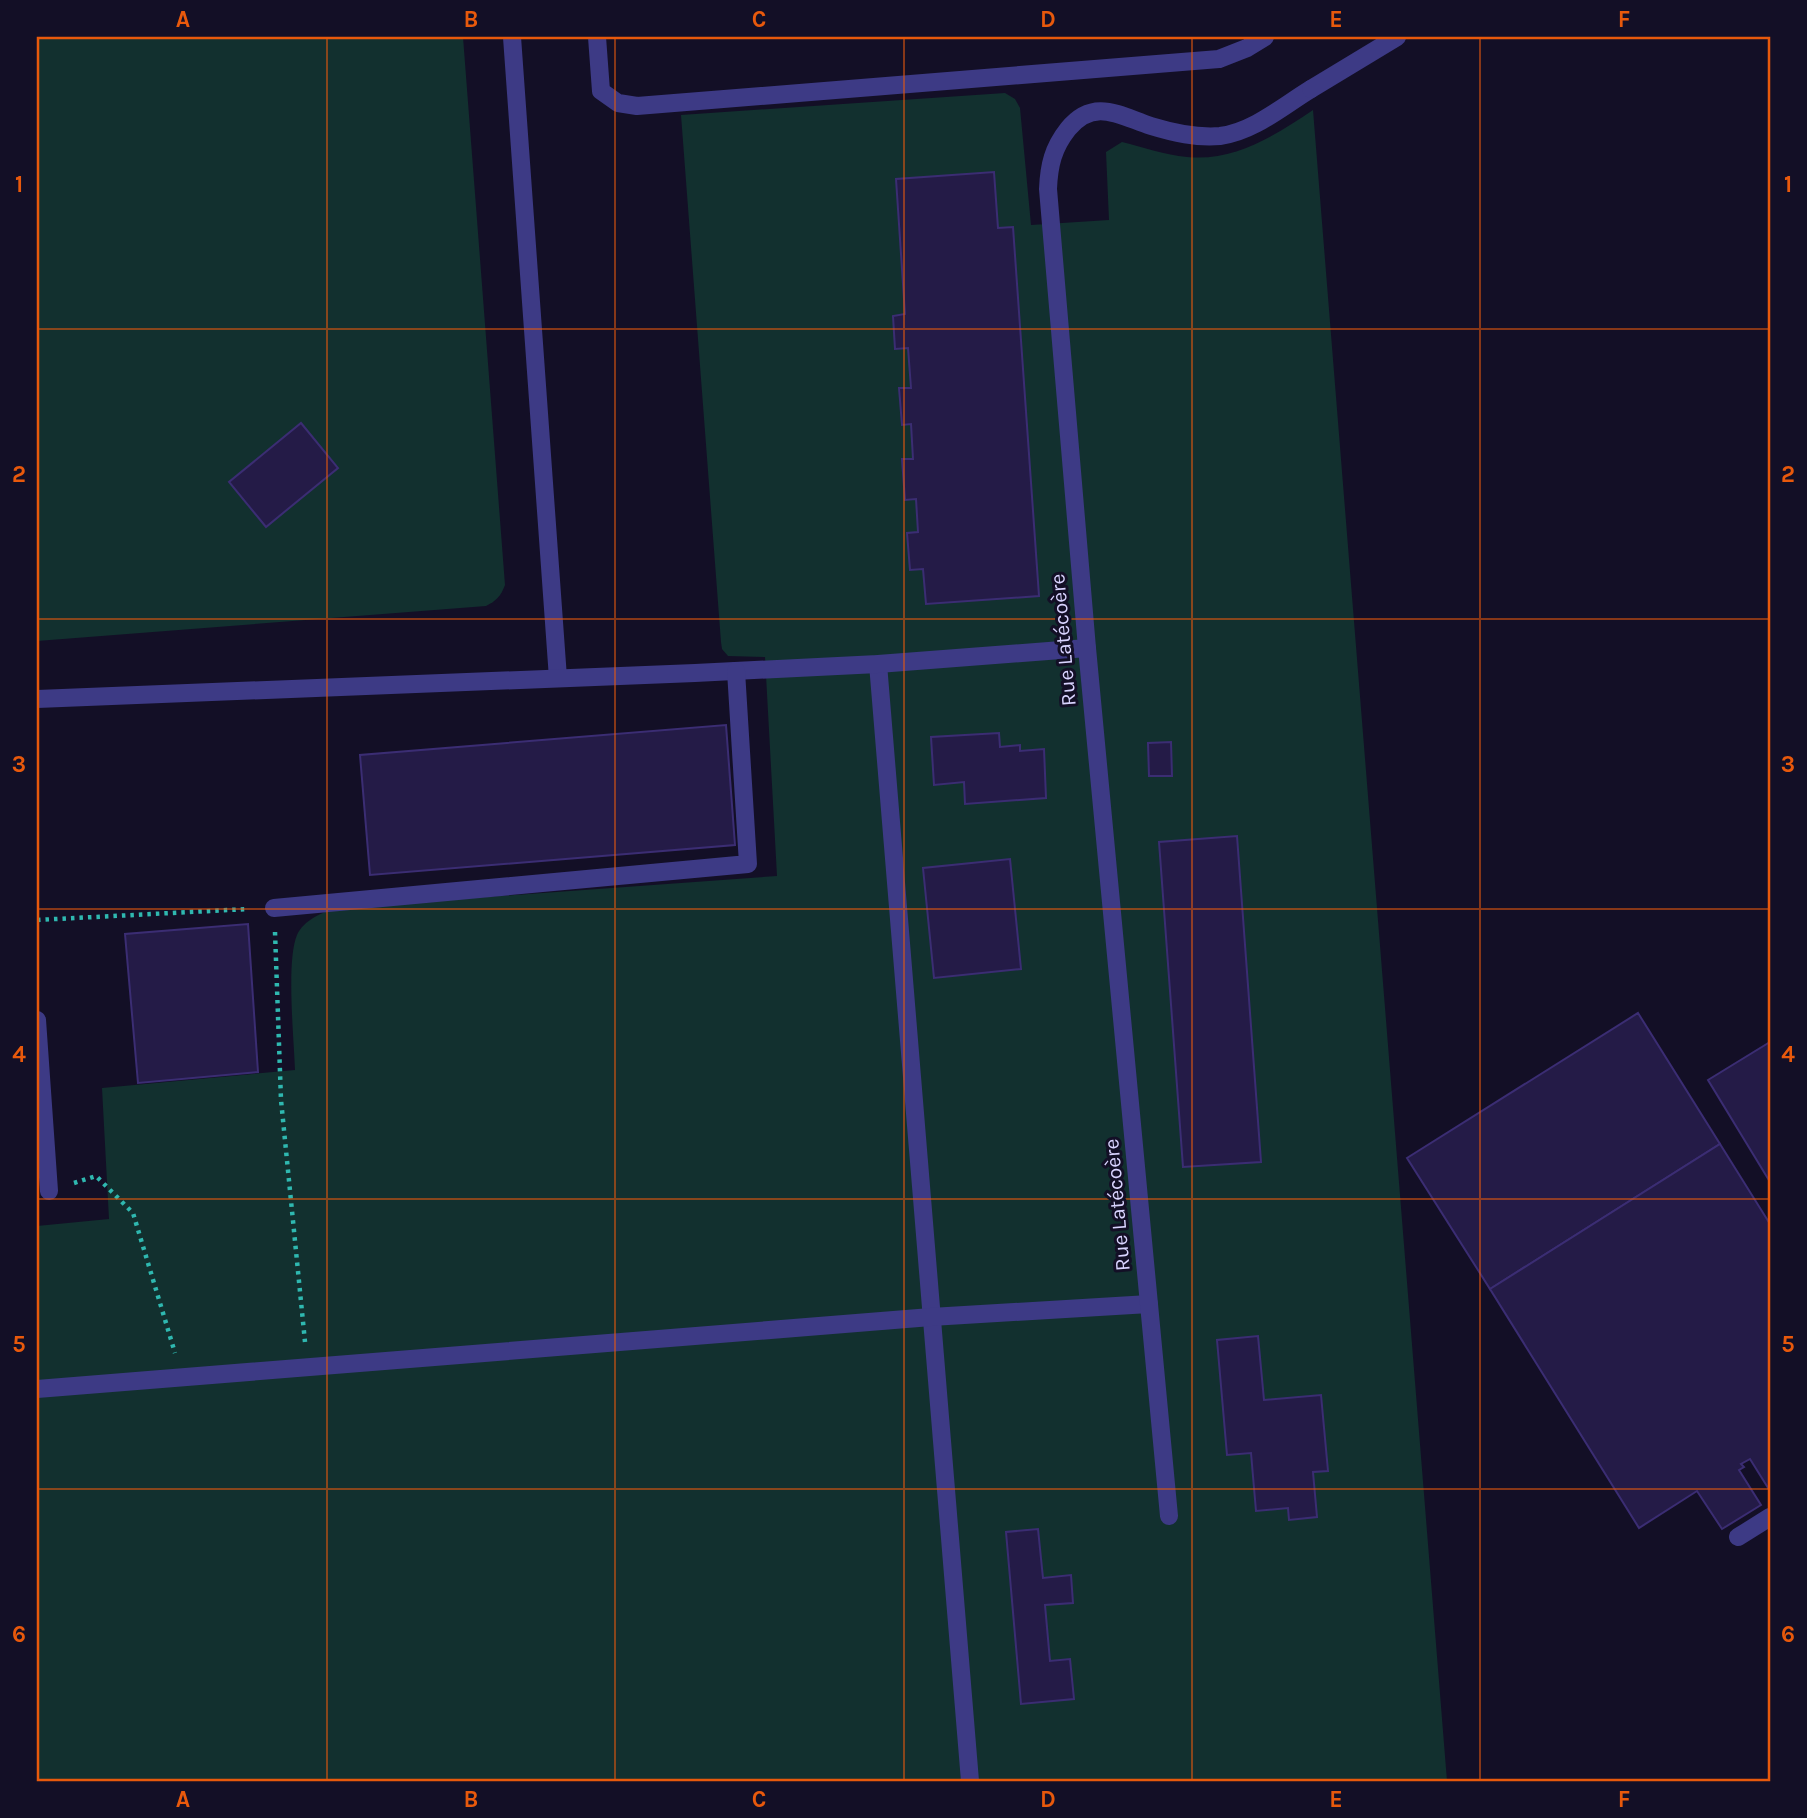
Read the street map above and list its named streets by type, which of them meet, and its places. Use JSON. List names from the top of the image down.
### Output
{
  "streets": {
    "street": ["Rue Latécoère"]
  },
  "grid": {
    "columns": [
      "A",
      "B",
      "C",
      "D",
      "E",
      "F"
    ],
    "rows": [
      "1",
      "2",
      "3",
      "4",
      "5",
      "6"
    ]
  }
}
